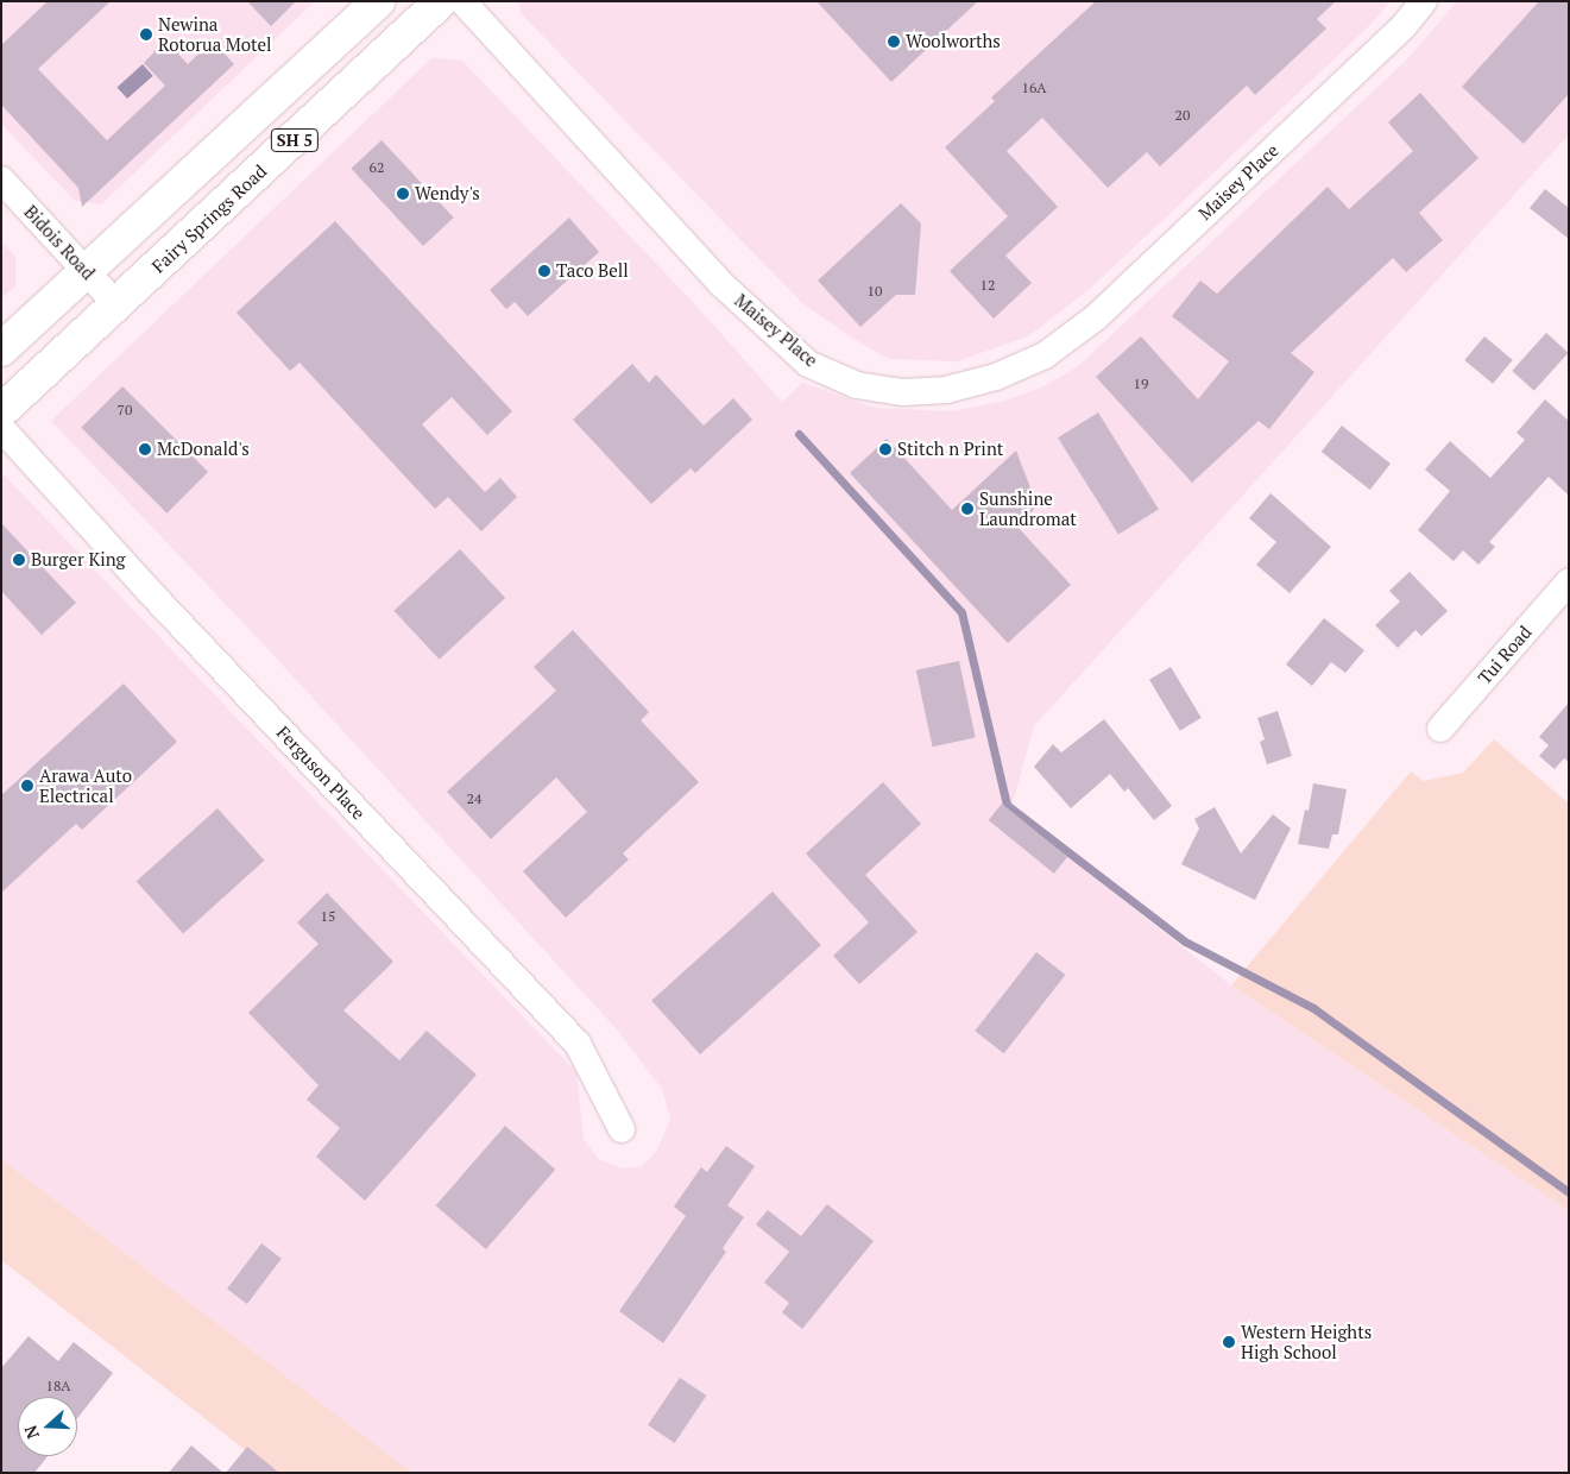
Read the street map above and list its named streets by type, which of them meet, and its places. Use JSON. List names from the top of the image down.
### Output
{
  "streets": {
    "highway": ["SH 5", "Fairy Springs Road"],
    "street": [
      "Maisey Place",
      "Bidois Road",
      "Tui Road",
      "Ferguson Place"
    ]
  },
  "crossings": [
    ["SH 5", "Bidois Road"],
    ["Fairy Springs Road", "Bidois Road"]
  ],
  "places": [
    "Newina Rotorua Motel",
    "Woolworths",
    "Wendy's",
    "Taco Bell",
    "McDonald's",
    "Stitch n Print",
    "Sunshine Laundromat",
    "Burger King",
    "Arawa Auto Electrical",
    "Western Heights High School"
  ],
  "house_numbers": [
    "16A",
    "20",
    "62",
    "12",
    "10",
    "19",
    "70",
    "24",
    "15",
    "18A"
  ],
  "north": "left"
}
